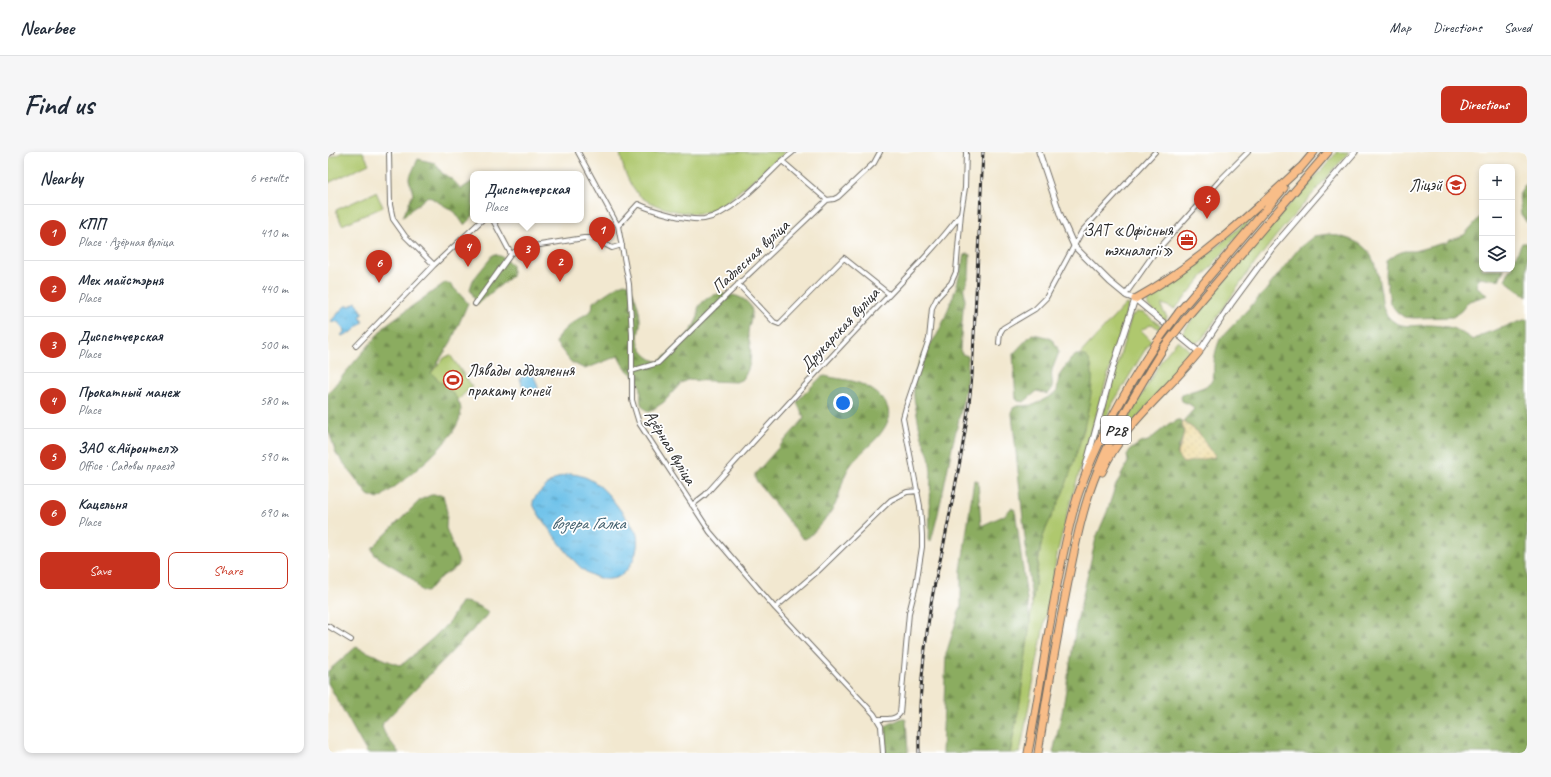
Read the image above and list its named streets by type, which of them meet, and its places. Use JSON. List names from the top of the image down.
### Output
{
  "streets": {
    "highway": ["Р28"],
    "street": ["Падлесная вуліца", "Друкарская вуліца", "Азёрная вуліца"]
  },
  "crossings": [
    ["Падлесная вуліца", "Азёрная вуліца"],
    ["Друкарская вуліца", "Азёрная вуліца"]
  ],
  "water": ["возера Галка"],
  "places": {
    "school or university": ["Ліцэй"],
    "office": ["ЗАТ «Офісныя тэхналогіі»"],
    "sports": ["Лявады аддзялення пракату коней"]
  },
  "page": {
    "header": "Nearbee",
    "nav": ["Map", "Directions", "Saved"],
    "buttons": [
      "Directions",
      ["Save", "Share"]
    ],
    "title": "Find us",
    "heading": ["Nearby", "6 results"],
    "map_buttons": ["+", "−"],
    "popup": ["Диспетчерская", "Place"],
    "pins": [
      "5",
      "1",
      "4",
      "3",
      "2",
      "6"
    ],
    "list": [
      {
        "mark": "1",
        "name": "КПП",
        "note": "Place · Азёрная вуліца",
        "value": "410 m"
      },
      {
        "mark": "2",
        "name": "Мех майстэрня",
        "note": "Place",
        "value": "440 m"
      },
      {
        "mark": "3",
        "name": "Диспетчерская",
        "note": "Place",
        "value": "500 m"
      },
      {
        "mark": "4",
        "name": "Прокатный манеж",
        "note": "Place",
        "value": "580 m"
      },
      {
        "mark": "5",
        "name": "ЗАО «Айронтел»",
        "note": "Office · Садовы праезд",
        "value": "590 m"
      },
      {
        "mark": "6",
        "name": "Кацельня",
        "note": "Place",
        "value": "690 m"
      }
    ]
  }
}
